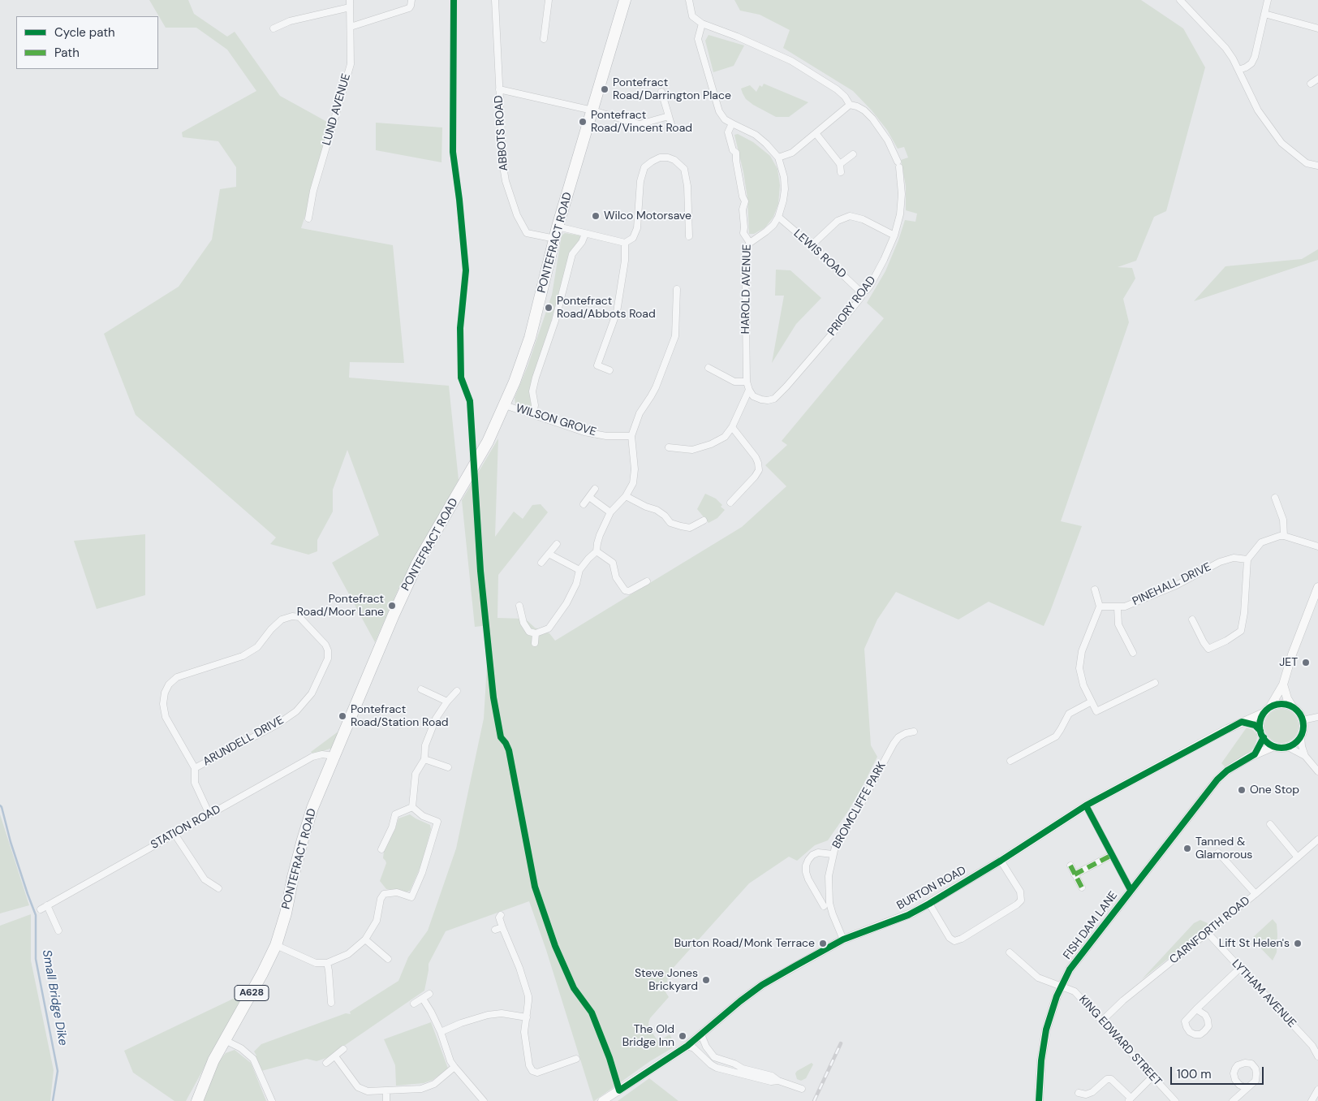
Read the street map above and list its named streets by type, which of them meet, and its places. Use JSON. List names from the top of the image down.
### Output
{
  "streets": {
    "highway": ["PONTEFRACT ROAD", "A628"],
    "street": [
      "LUND AVENUE",
      "ABBOTS ROAD",
      "LEWIS ROAD",
      "HAROLD AVENUE",
      "PRIORY ROAD",
      "WILSON GROVE",
      "PINEHALL DRIVE",
      "ARUNDELL DRIVE",
      "BROMCLIFFE PARK",
      "STATION ROAD",
      "BURTON ROAD",
      "FISH DAM LANE",
      "CARNFORTH ROAD",
      "LYTHAM AVENUE",
      "KING EDWARD STREET"
    ]
  },
  "crossings": [
    ["ABBOTS ROAD", "PONTEFRACT ROAD"],
    ["PONTEFRACT ROAD", "WILSON GROVE"],
    ["PONTEFRACT ROAD", "STATION ROAD"],
    ["LEWIS ROAD", "PRIORY ROAD"],
    ["HAROLD AVENUE", "PRIORY ROAD"],
    ["ARUNDELL DRIVE", "STATION ROAD"],
    ["BROMCLIFFE PARK", "BURTON ROAD"],
    ["BURTON ROAD", "FISH DAM LANE"],
    ["FISH DAM LANE", "KING EDWARD STREET"],
    ["CARNFORTH ROAD", "LYTHAM AVENUE"],
    ["CARNFORTH ROAD", "KING EDWARD STREET"]
  ],
  "water": ["Small Bridge Dike"],
  "places": [
    "Pontefract Road/Darrington Place",
    "Pontefract Road/Vincent Road",
    "Wilco Motorsave",
    "Pontefract Road/Abbots Road",
    "Pontefract Road/Moor Lane",
    "JET",
    "Pontefract Road/Station Road",
    "One Stop",
    "Tanned & Glamorous",
    "Burton Road/Monk Terrace",
    "Lift St Helen's",
    "Steve Jones Brickyard",
    "The Old Bridge Inn"
  ],
  "legend": ["Cycle path", "Path"],
  "scale_bar": "100 m"
}
